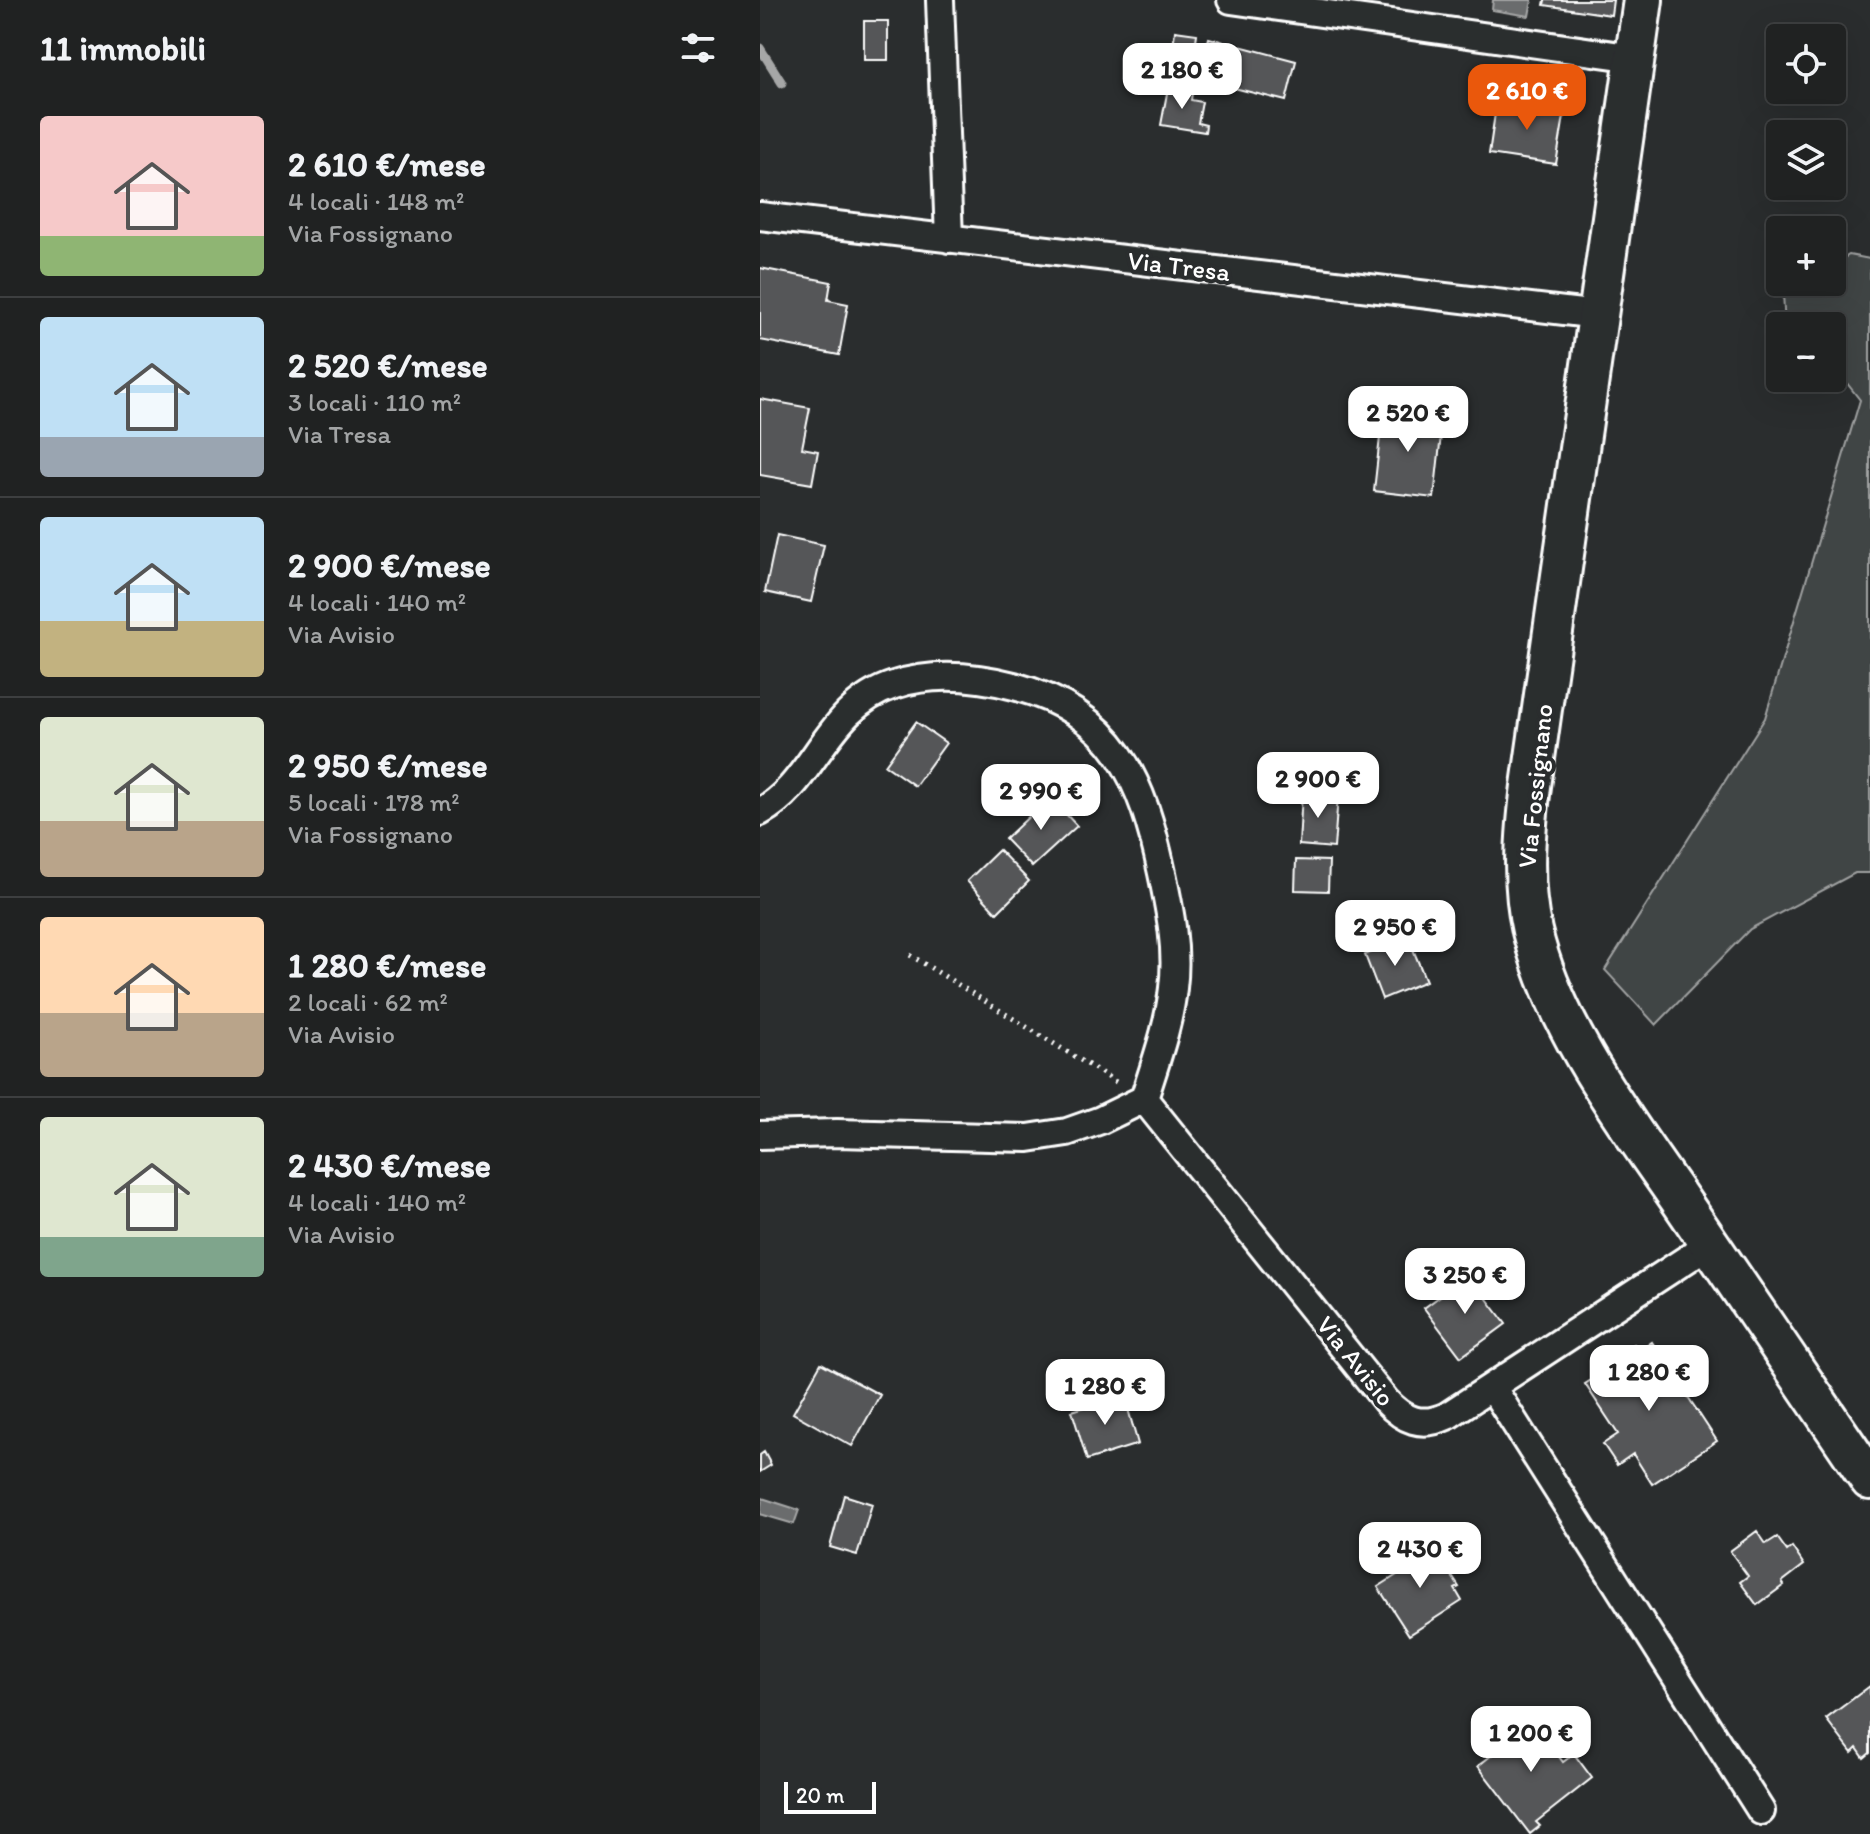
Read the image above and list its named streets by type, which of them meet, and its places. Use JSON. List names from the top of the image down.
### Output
{
  "streets": {
    "street": ["Via Tresa", "Via Fossignano", "Via Avisio"]
  },
  "crossings": [
    ["Via Tresa", "Via Fossignano"],
    ["Via Fossignano", "Via Avisio"]
  ],
  "scale_bar": "20 m",
  "page": {
    "heading": "11 immobili",
    "map_buttons": ["+", "−"],
    "price": [
      "2 180 €",
      "2 610 €",
      "2 520 €",
      "2 900 €",
      "2 990 €",
      "2 950 €",
      "3 250 €",
      "1 280 €",
      "1 280 €",
      "2 430 €",
      "1 200 €"
    ],
    "list": [
      {
        "name": "2 610 €/mese",
        "note": "4 locali · 148 m² · Via Fossignano"
      },
      {
        "name": "2 520 €/mese",
        "note": "3 locali · 110 m² · Via Tresa"
      },
      {
        "name": "2 900 €/mese",
        "note": "4 locali · 140 m² · Via Avisio"
      },
      {
        "name": "2 950 €/mese",
        "note": "5 locali · 178 m² · Via Fossignano"
      },
      {
        "name": "1 280 €/mese",
        "note": "2 locali · 62 m² · Via Avisio"
      },
      {
        "name": "2 430 €/mese",
        "note": "4 locali · 140 m² · Via Avisio"
      }
    ],
    "scale": "20 m"
  }
}
